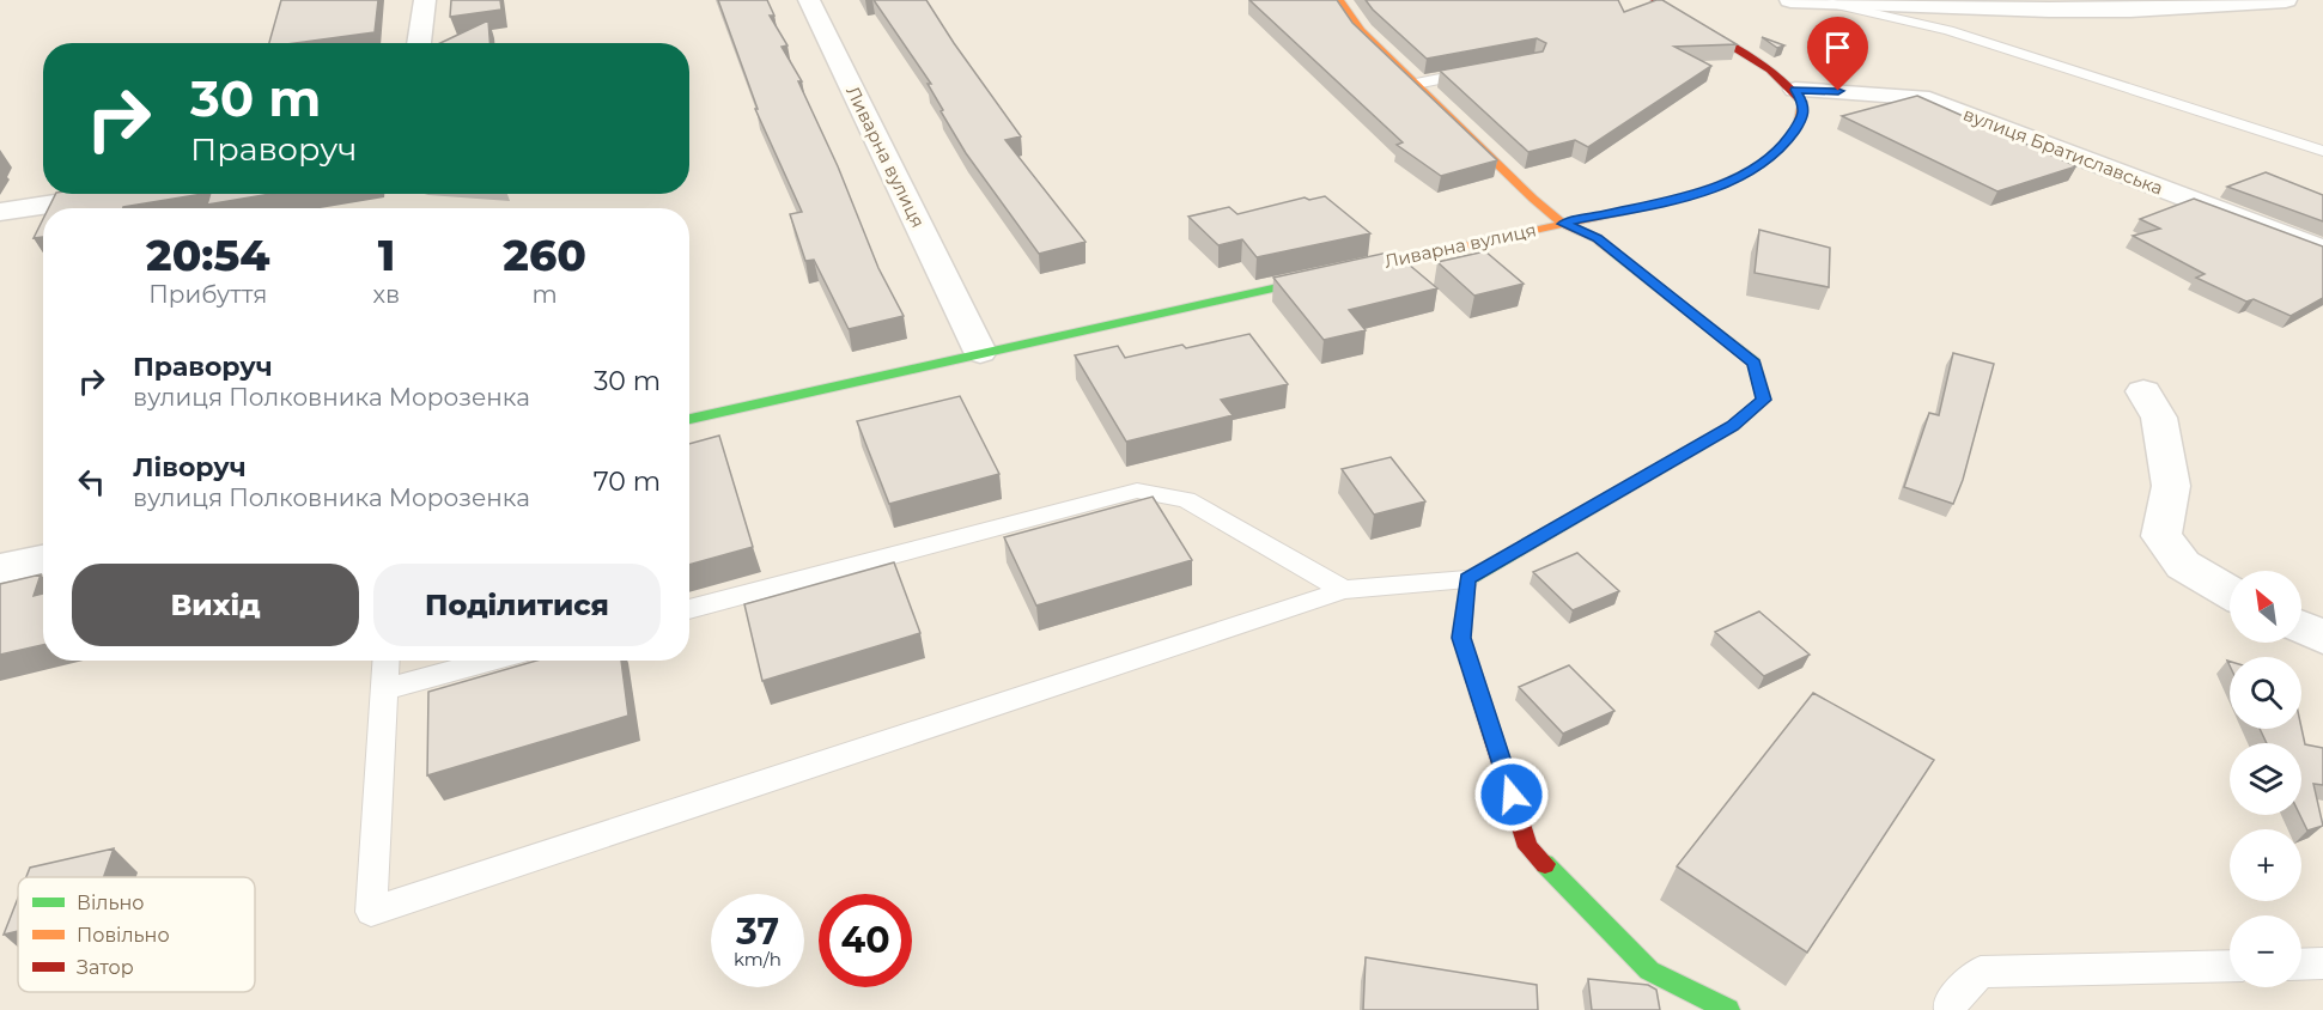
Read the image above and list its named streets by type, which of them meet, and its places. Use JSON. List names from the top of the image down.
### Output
{
  "streets": {
    "street": ["вулиця Братиславська", "Ливарна вулиця"]
  },
  "crossings": [
    ["вулиця Братиславська", "Ливарна вулиця"]
  ],
  "legend": ["Вільно", "Повільно", "Затор"],
  "north": "top left",
  "page": {
    "turn": ["30 m", "Праворуч"],
    "eta": [
      "20:54",
      "Прибуття",
      "1",
      "хв",
      "260",
      "m"
    ],
    "list": [
      {
        "name": "Праворуч",
        "note": "вулиця Полковника Морозенка",
        "value": "30 m"
      },
      {
        "name": "Ліворуч",
        "note": "вулиця Полковника Морозенка",
        "value": "70 m"
      }
    ],
    "buttons": ["Вихід", "Поділитися"],
    "map_buttons": ["+", "−"],
    "speed": "37 km/h",
    "limit": "40"
  }
}
